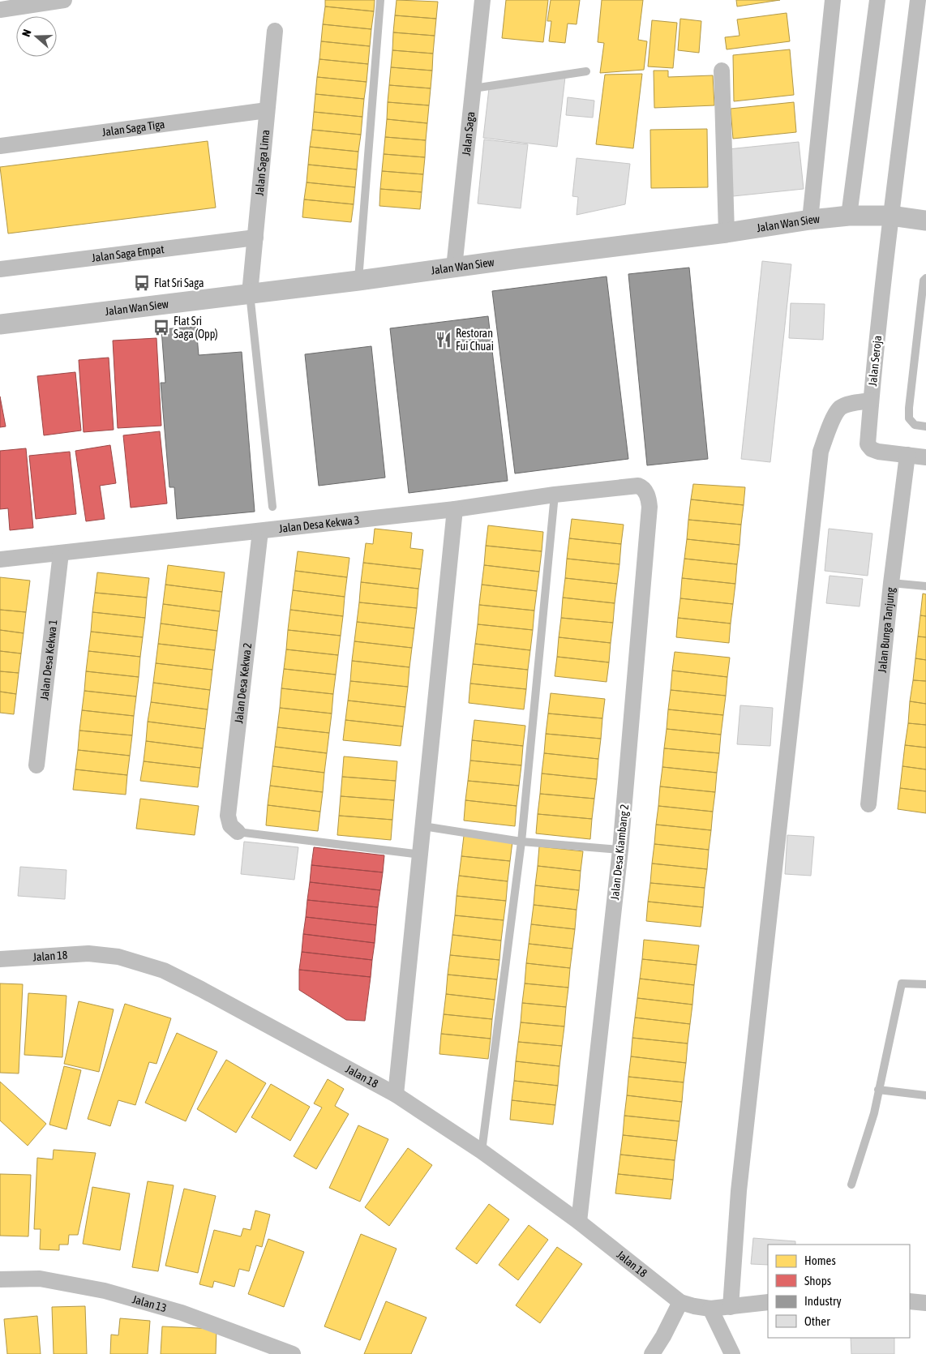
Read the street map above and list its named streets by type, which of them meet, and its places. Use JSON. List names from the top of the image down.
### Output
{
  "streets": {
    "street": [
      "Jalan Saga Tiga",
      "Jalan Saga",
      "Jalan Saga Lima",
      "Jalan Wan Siew",
      "Jalan Saga Empat",
      "Jalan Seroja",
      "Jalan Desa Kekwa 3",
      "Jalan Bunga Tanjung",
      "Jalan Desa Kekwa 1",
      "Jalan Desa Kekwa 2",
      "Jalan Desa Kiambang 2",
      "Jalan 18",
      "Jalan 13"
    ]
  },
  "crossings": [
    ["Jalan Saga Tiga", "Jalan Saga Lima"],
    ["Jalan Saga", "Jalan Wan Siew"],
    ["Jalan Saga Lima", "Jalan Wan Siew"],
    ["Jalan Saga Lima", "Jalan Saga Empat"],
    ["Jalan Wan Siew", "Jalan Seroja"],
    ["Jalan Seroja", "Jalan Bunga Tanjung"],
    ["Jalan Desa Kekwa 3", "Jalan Desa Kekwa 1"],
    ["Jalan Desa Kekwa 3", "Jalan Desa Kekwa 2"],
    ["Jalan Desa Kekwa 3", "Jalan Desa Kiambang 2"],
    ["Jalan Desa Kiambang 2", "Jalan 18"]
  ],
  "places": {
    "bus stop": ["Flat Sri Saga", "Flat Sri Saga (Opp)"],
    "restaurant": ["Restoran Fui Chuai"]
  },
  "legend": [
    "Homes",
    "Shops",
    "Industry",
    "Other"
  ],
  "north": "left"
}
